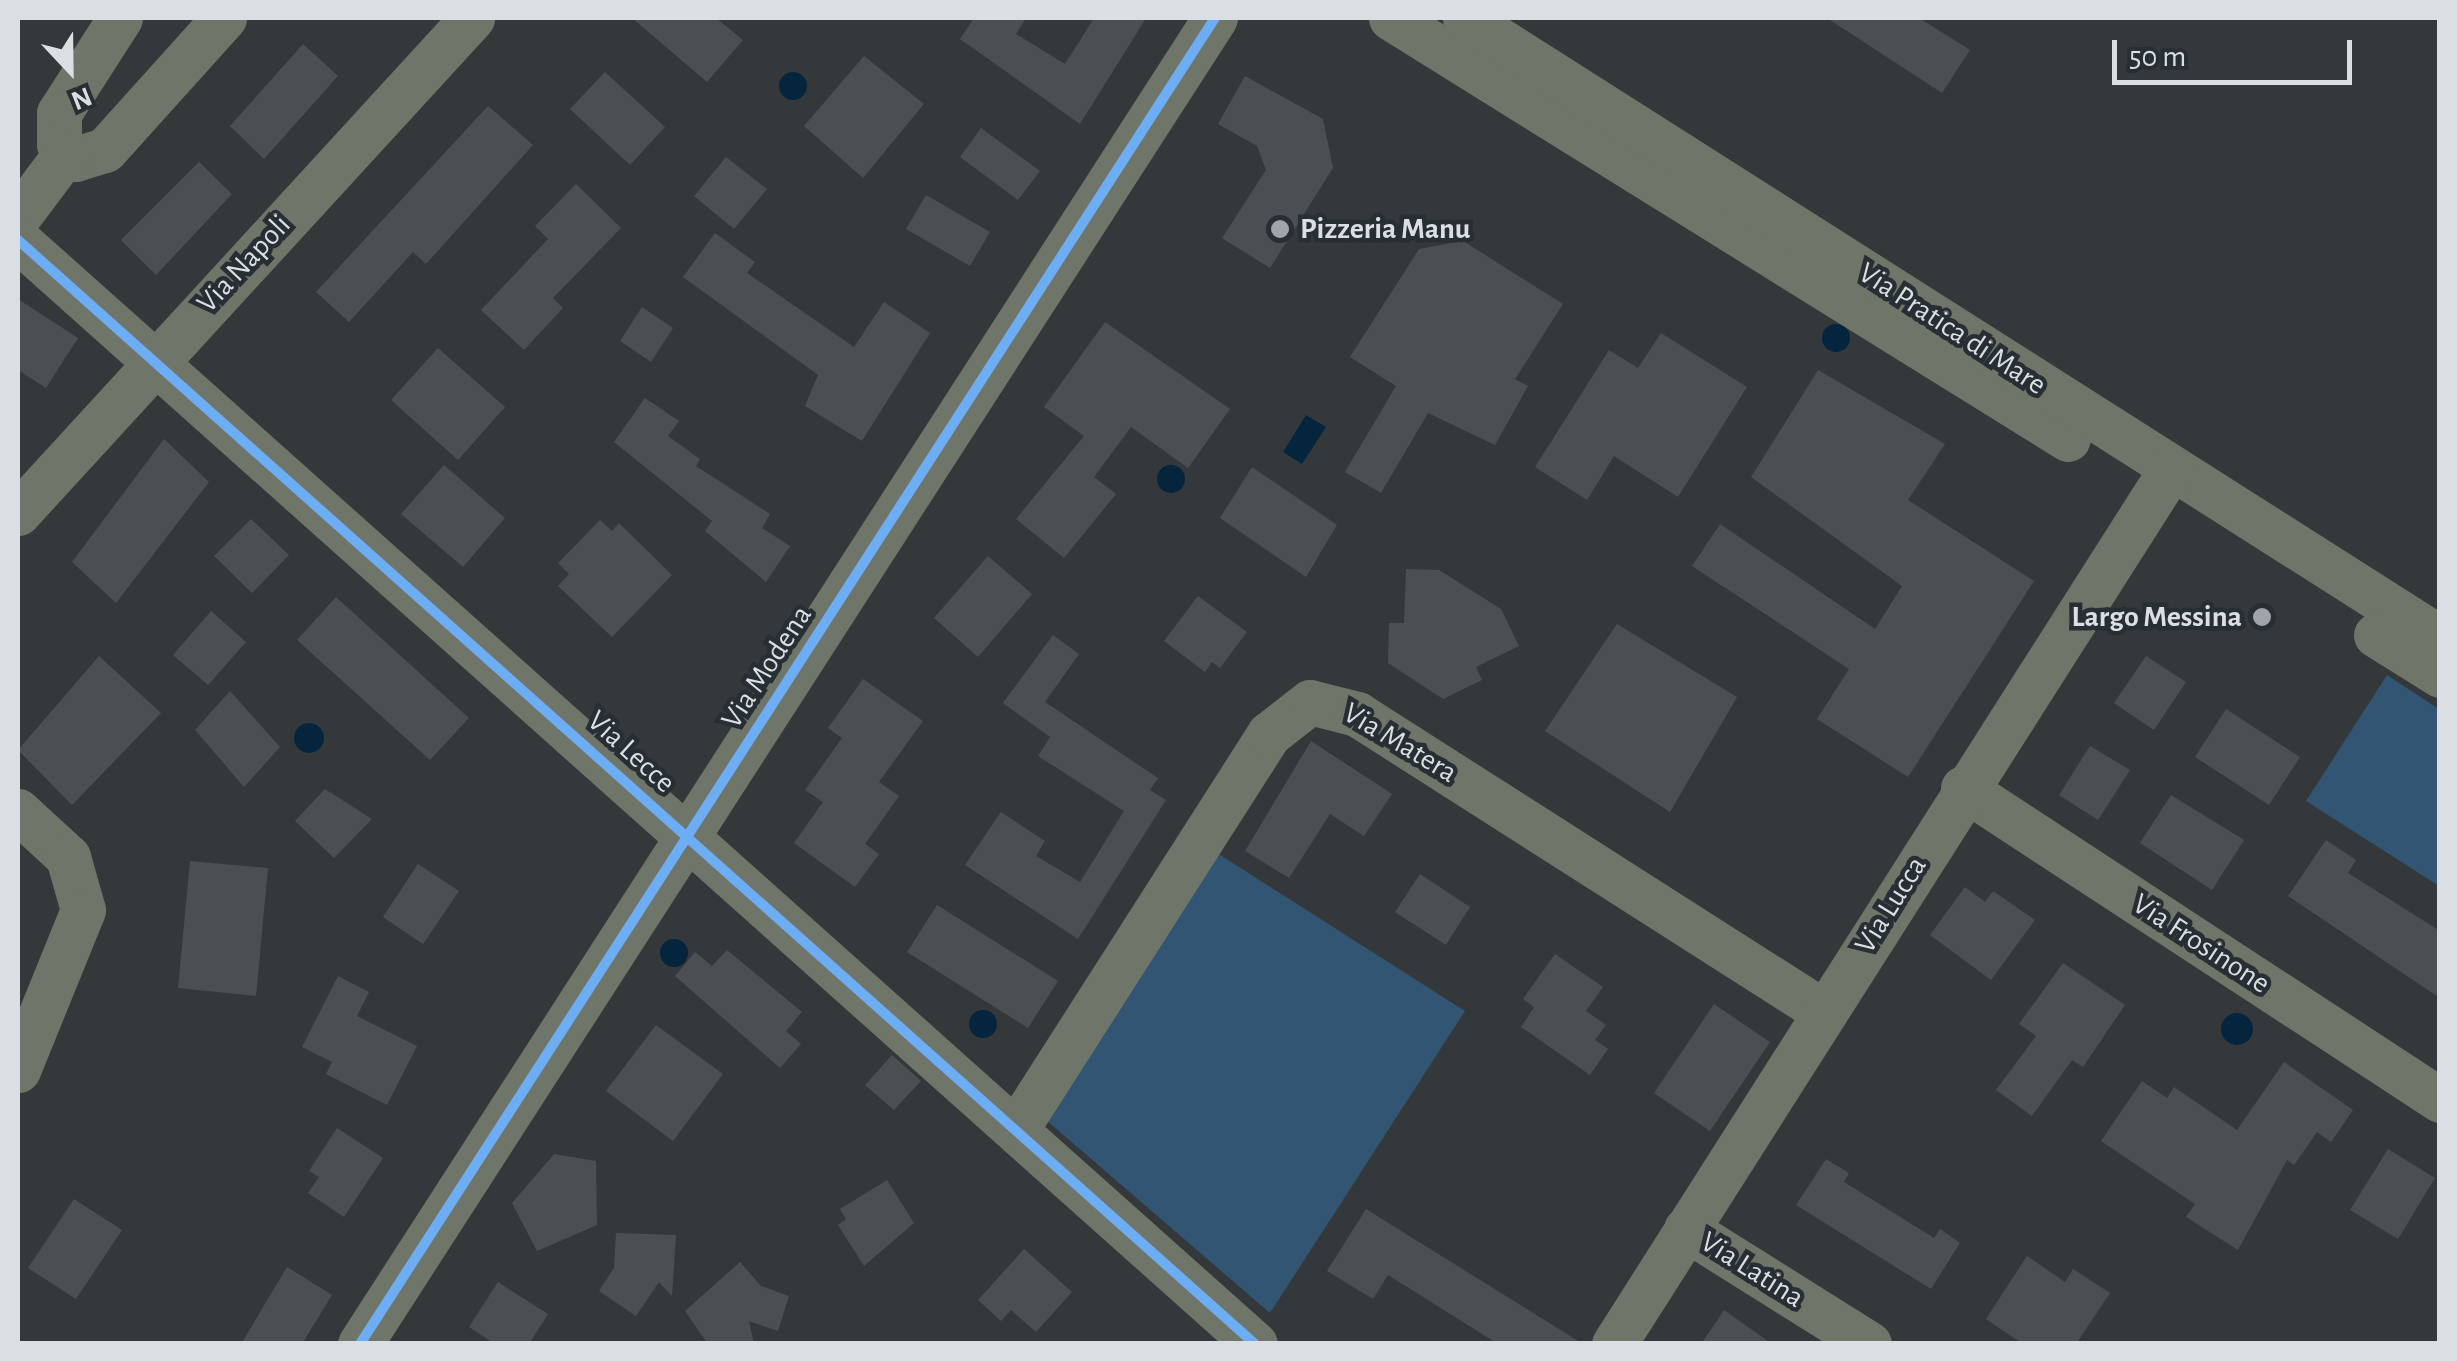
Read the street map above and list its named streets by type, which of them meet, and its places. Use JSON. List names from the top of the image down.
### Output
{
  "streets": {
    "street": [
      "Via Napoli",
      "Via Pratica di Mare",
      "Via Modena",
      "Via Matera",
      "Via Lecce",
      "Via Lucca",
      "Via Frosinone",
      "Via Latina"
    ]
  },
  "crossings": [
    ["Via Napoli", "Via Lecce"],
    ["Via Pratica di Mare", "Via Lucca"],
    ["Via Modena", "Via Lecce"],
    ["Via Matera", "Via Lecce"],
    ["Via Matera", "Via Lucca"],
    ["Via Lucca", "Via Frosinone"],
    ["Via Lucca", "Via Latina"]
  ],
  "places": ["Pizzeria Manu", "Largo Messina"],
  "scale_bar": "50 m",
  "north": "bottom"
}
